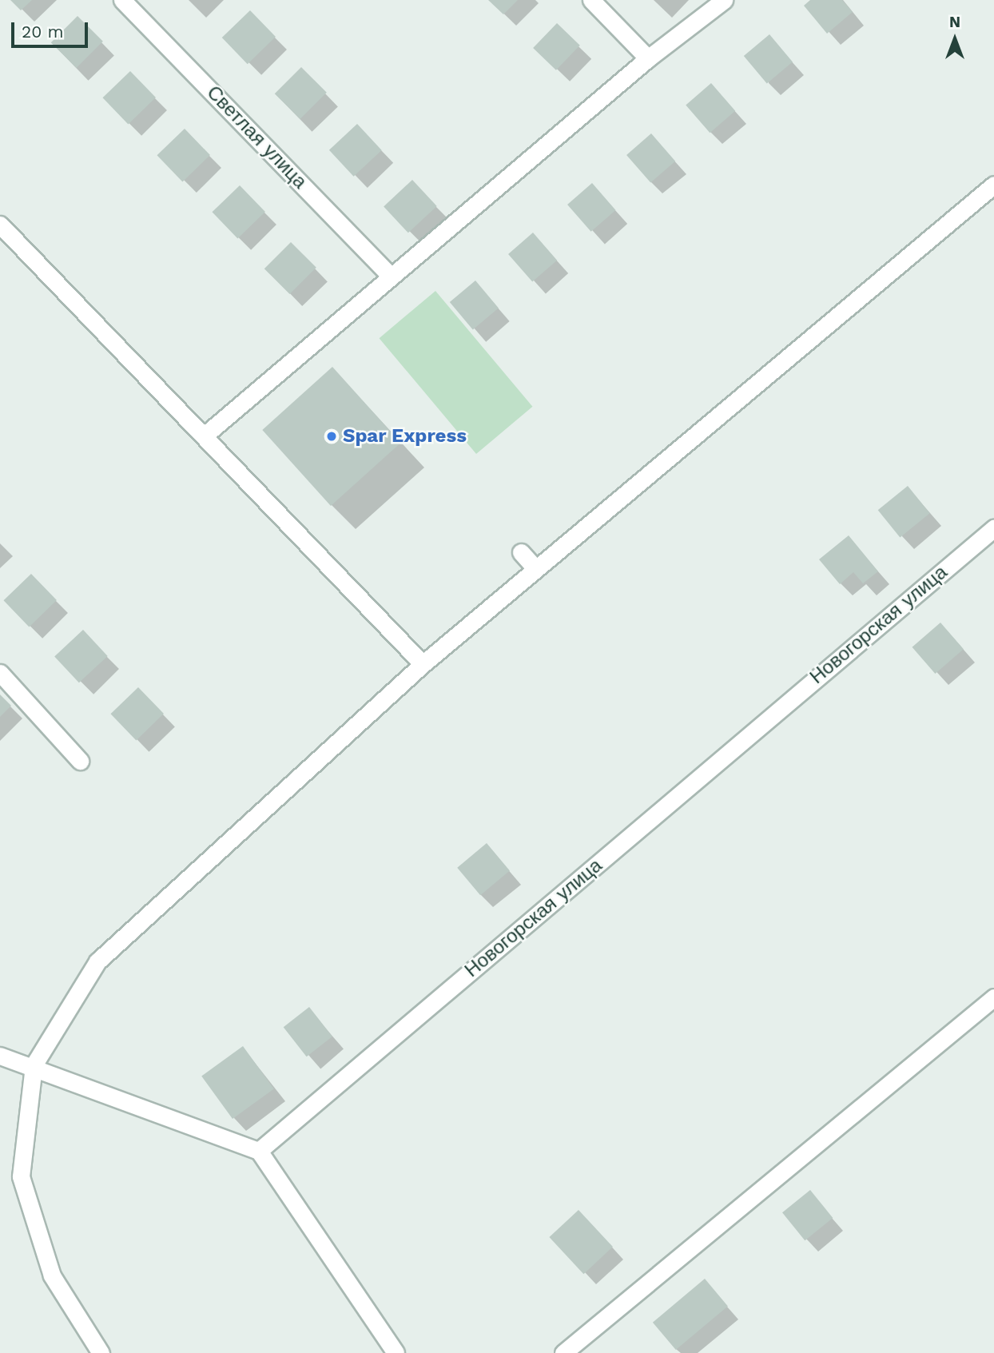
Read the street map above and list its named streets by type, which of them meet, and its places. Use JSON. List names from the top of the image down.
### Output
{
  "streets": {
    "street": ["Светлая улица", "Новогорская улица"]
  },
  "places": ["Spar Express"],
  "scale_bar": "20 m",
  "north": "top"
}
